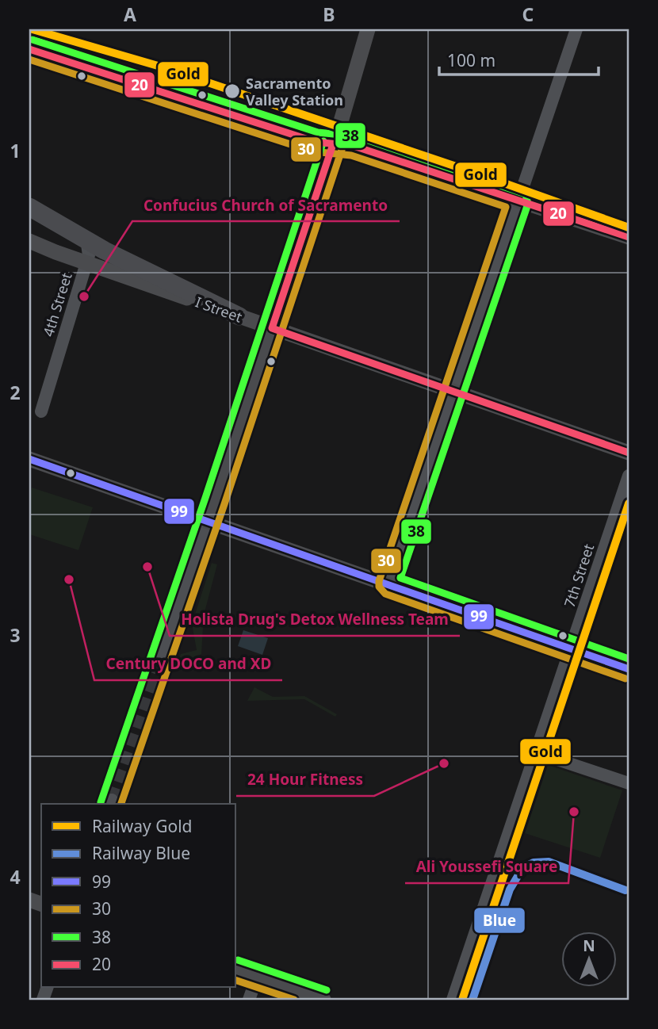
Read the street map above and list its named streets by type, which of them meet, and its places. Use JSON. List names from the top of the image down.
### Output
{
  "streets": {
    "main road": ["I Street"],
    "street": ["4th Street", "7th Street"]
  },
  "crossings": [
    ["4th Street", "I Street"]
  ],
  "places": [
    "Sacramento Valley Station",
    "Confucius Church of Sacramento",
    "Holista Drug's Detox Wellness Team",
    "Century DOCO and XD",
    "24 Hour Fitness",
    "Ali Youssefi Square"
  ],
  "lines": [
    "rail line Gold",
    "transit line 38",
    "transit line 20",
    "transit line 30",
    "transit line 99",
    "rail line Blue"
  ],
  "legend": [
    "Railway Gold",
    "Railway Blue",
    "99",
    "30",
    "38",
    "20"
  ],
  "scale_bar": "100 m",
  "north": "top",
  "grid": {
    "columns": ["A", "B", "C"],
    "rows": [
      "1",
      "2",
      "3",
      "4"
    ]
  }
}
